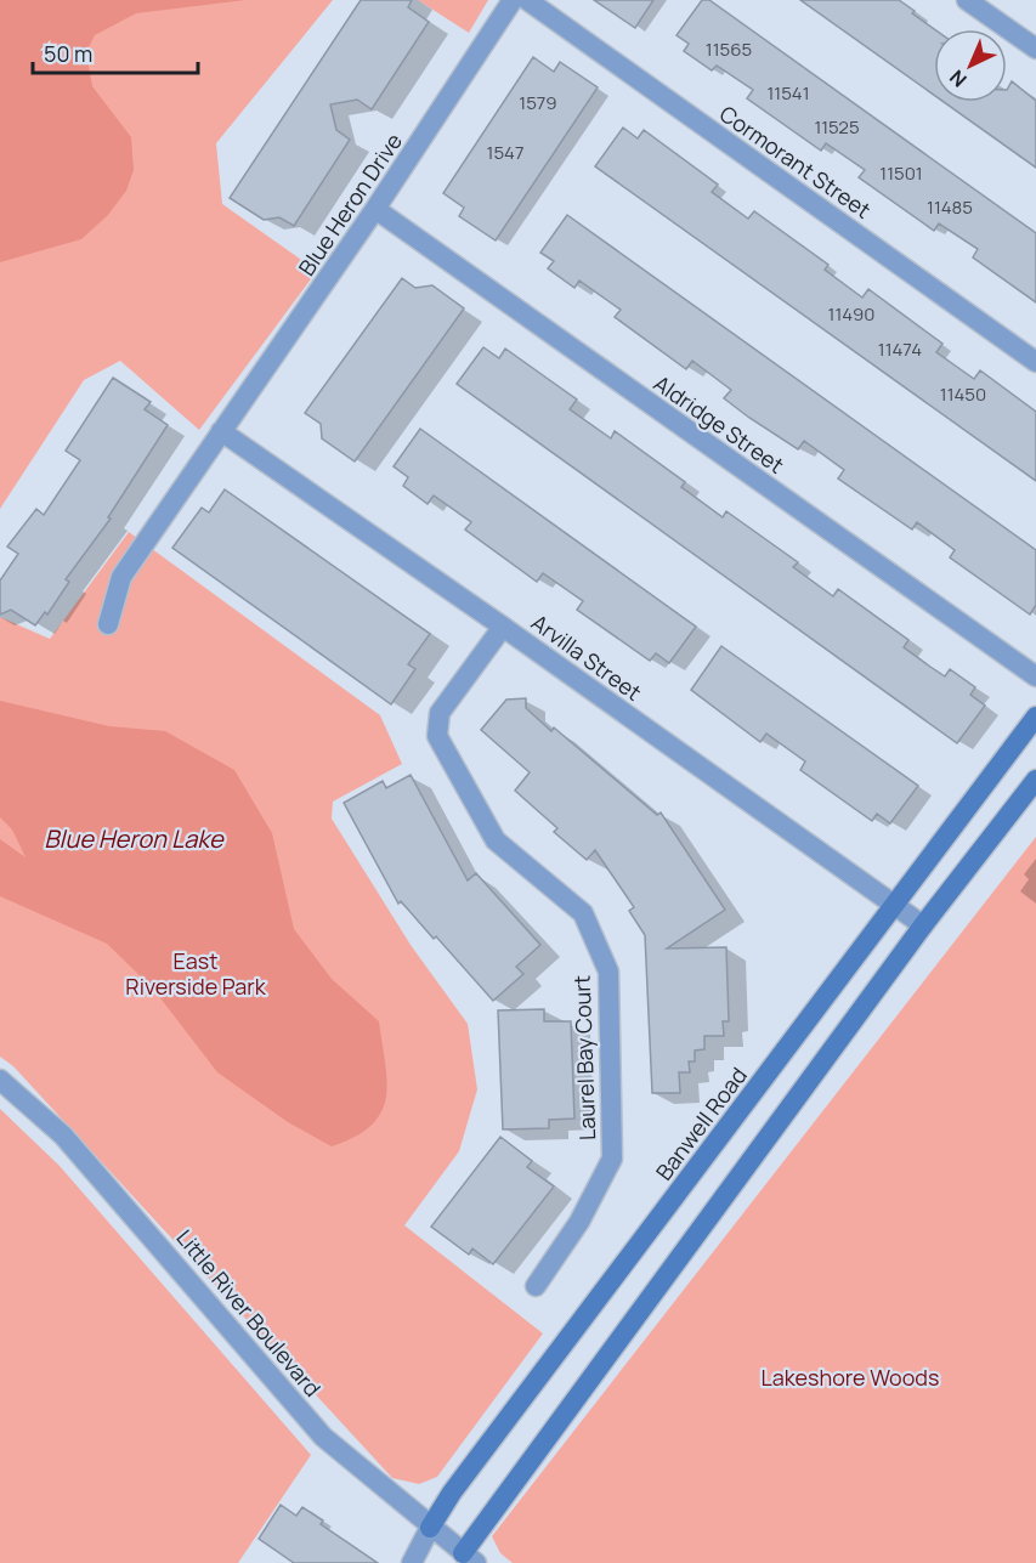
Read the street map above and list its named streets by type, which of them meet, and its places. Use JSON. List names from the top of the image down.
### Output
{
  "streets": {
    "main road": ["Banwell Road"],
    "street": [
      "Cormorant Street",
      "Blue Heron Drive",
      "Aldridge Street",
      "Arvilla Street",
      "Laurel Bay Court",
      "Little River Boulevard"
    ]
  },
  "crossings": [
    ["Blue Heron Drive", "Aldridge Street"],
    ["Blue Heron Drive", "Arvilla Street"],
    ["Arvilla Street", "Laurel Bay Court"],
    ["Arvilla Street", "Banwell Road"],
    ["Banwell Road", "Little River Boulevard"]
  ],
  "water": ["Blue Heron Lake"],
  "parks": ["East Riverside Park", "Lakeshore Woods"],
  "house_numbers": [
    "11565",
    "11541",
    "1579",
    "11525",
    "1547",
    "11501",
    "11485",
    "11490",
    "11474",
    "11450"
  ],
  "scale_bar": "50 m",
  "north": "bottom left"
}
